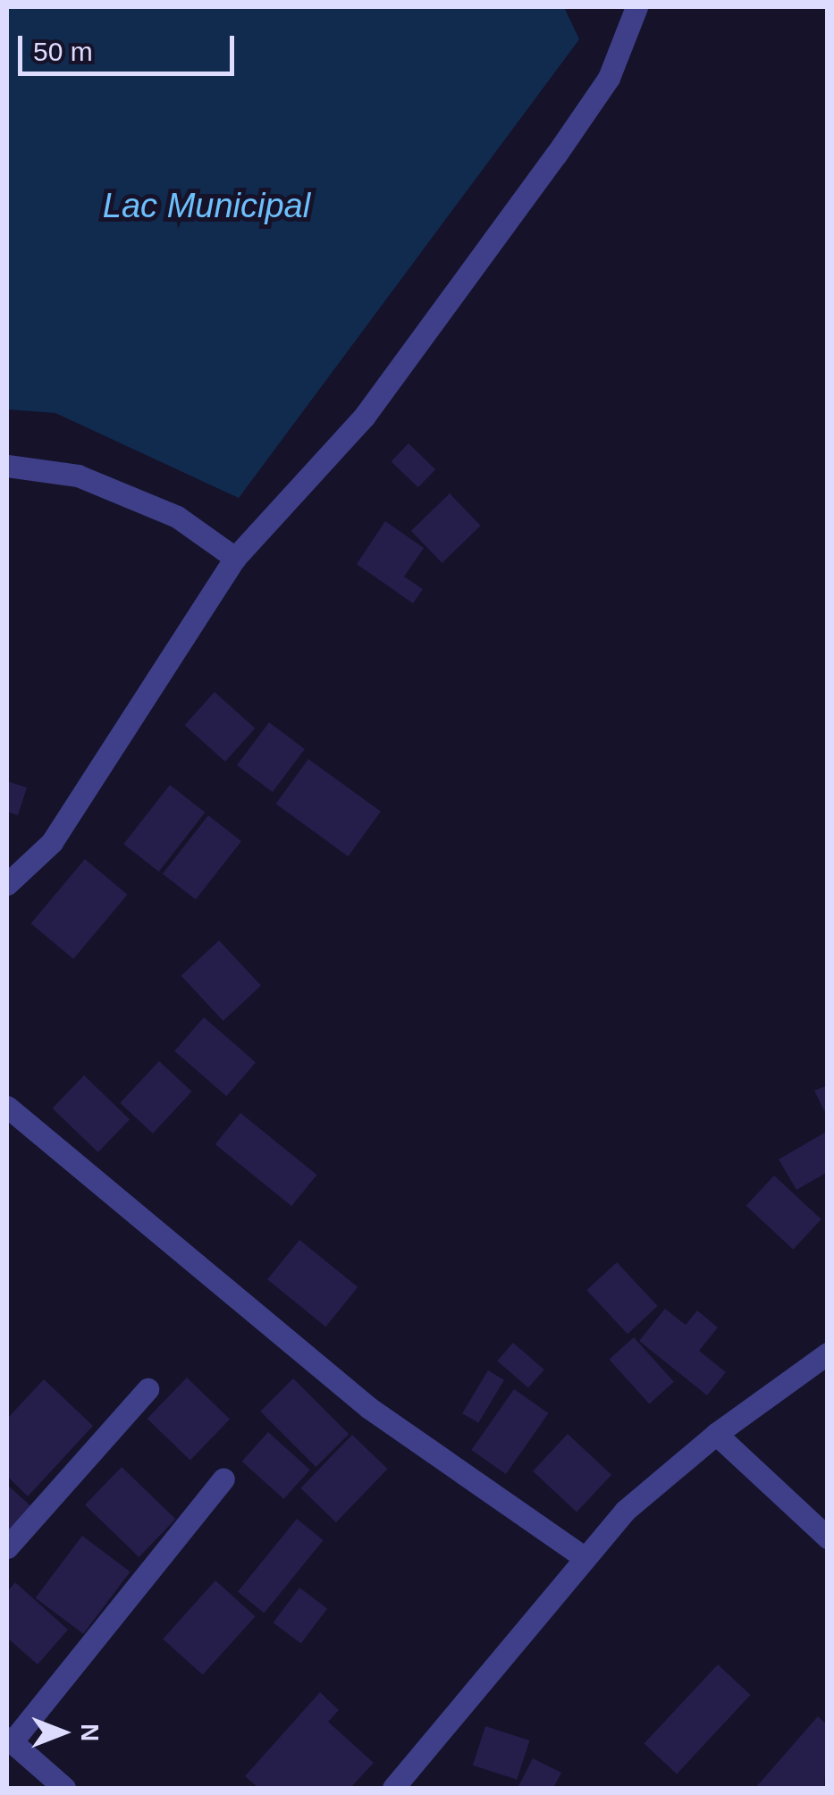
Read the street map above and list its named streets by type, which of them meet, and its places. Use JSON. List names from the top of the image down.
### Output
{
  "water": ["Lac Municipal"],
  "scale_bar": "50 m",
  "north": "right"
}
